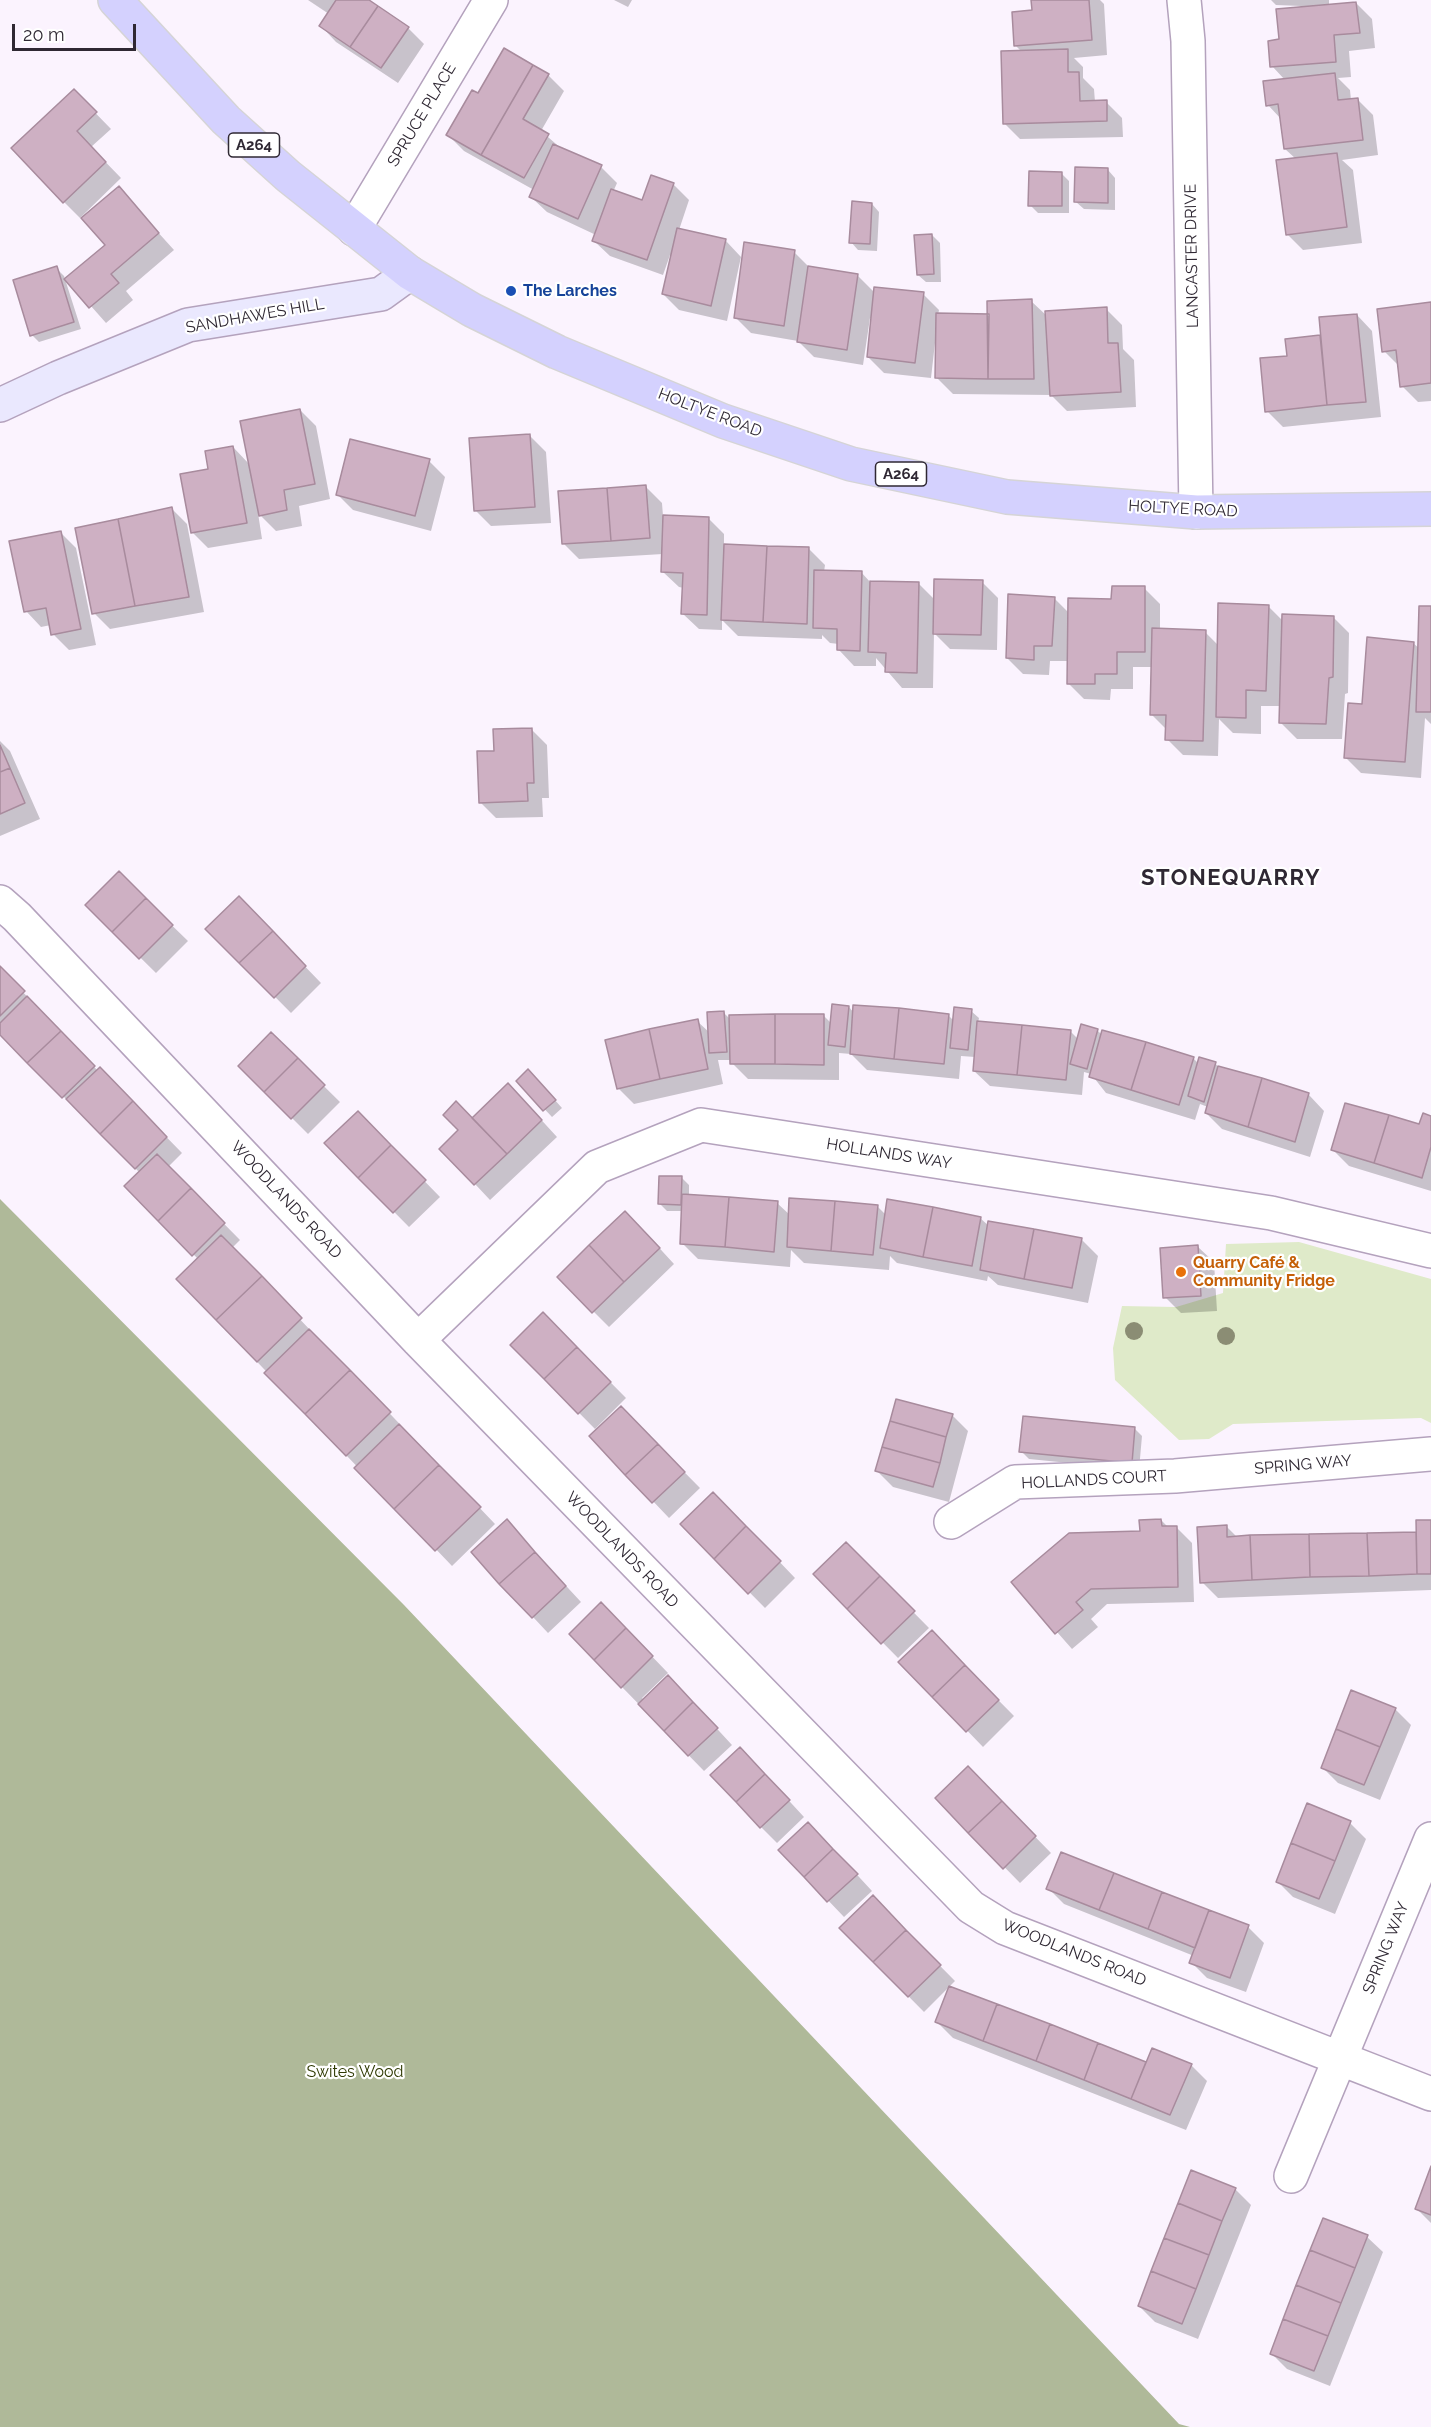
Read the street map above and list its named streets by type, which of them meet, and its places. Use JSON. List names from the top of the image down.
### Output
{
  "streets": {
    "main road": ["A264", "HOLTYE ROAD"],
    "street": [
      "SPRUCE PLACE",
      "LANCASTER DRIVE",
      "SANDHAWES HILL",
      "HOLLANDS WAY",
      "WOODLANDS ROAD",
      "SPRING WAY",
      "HOLLANDS COURT"
    ]
  },
  "crossings": [
    ["SPRUCE PLACE", "HOLTYE ROAD"],
    ["LANCASTER DRIVE", "HOLTYE ROAD"],
    ["SANDHAWES HILL", "HOLTYE ROAD"],
    ["HOLLANDS WAY", "WOODLANDS ROAD"],
    ["WOODLANDS ROAD", "SPRING WAY"],
    ["SPRING WAY", "HOLLANDS COURT"]
  ],
  "districts": ["STONEQUARRY"],
  "parks": ["Swites Wood"],
  "places": ["The Larches", "Quarry Café & Community Fridge"],
  "scale_bar": "20 m"
}
